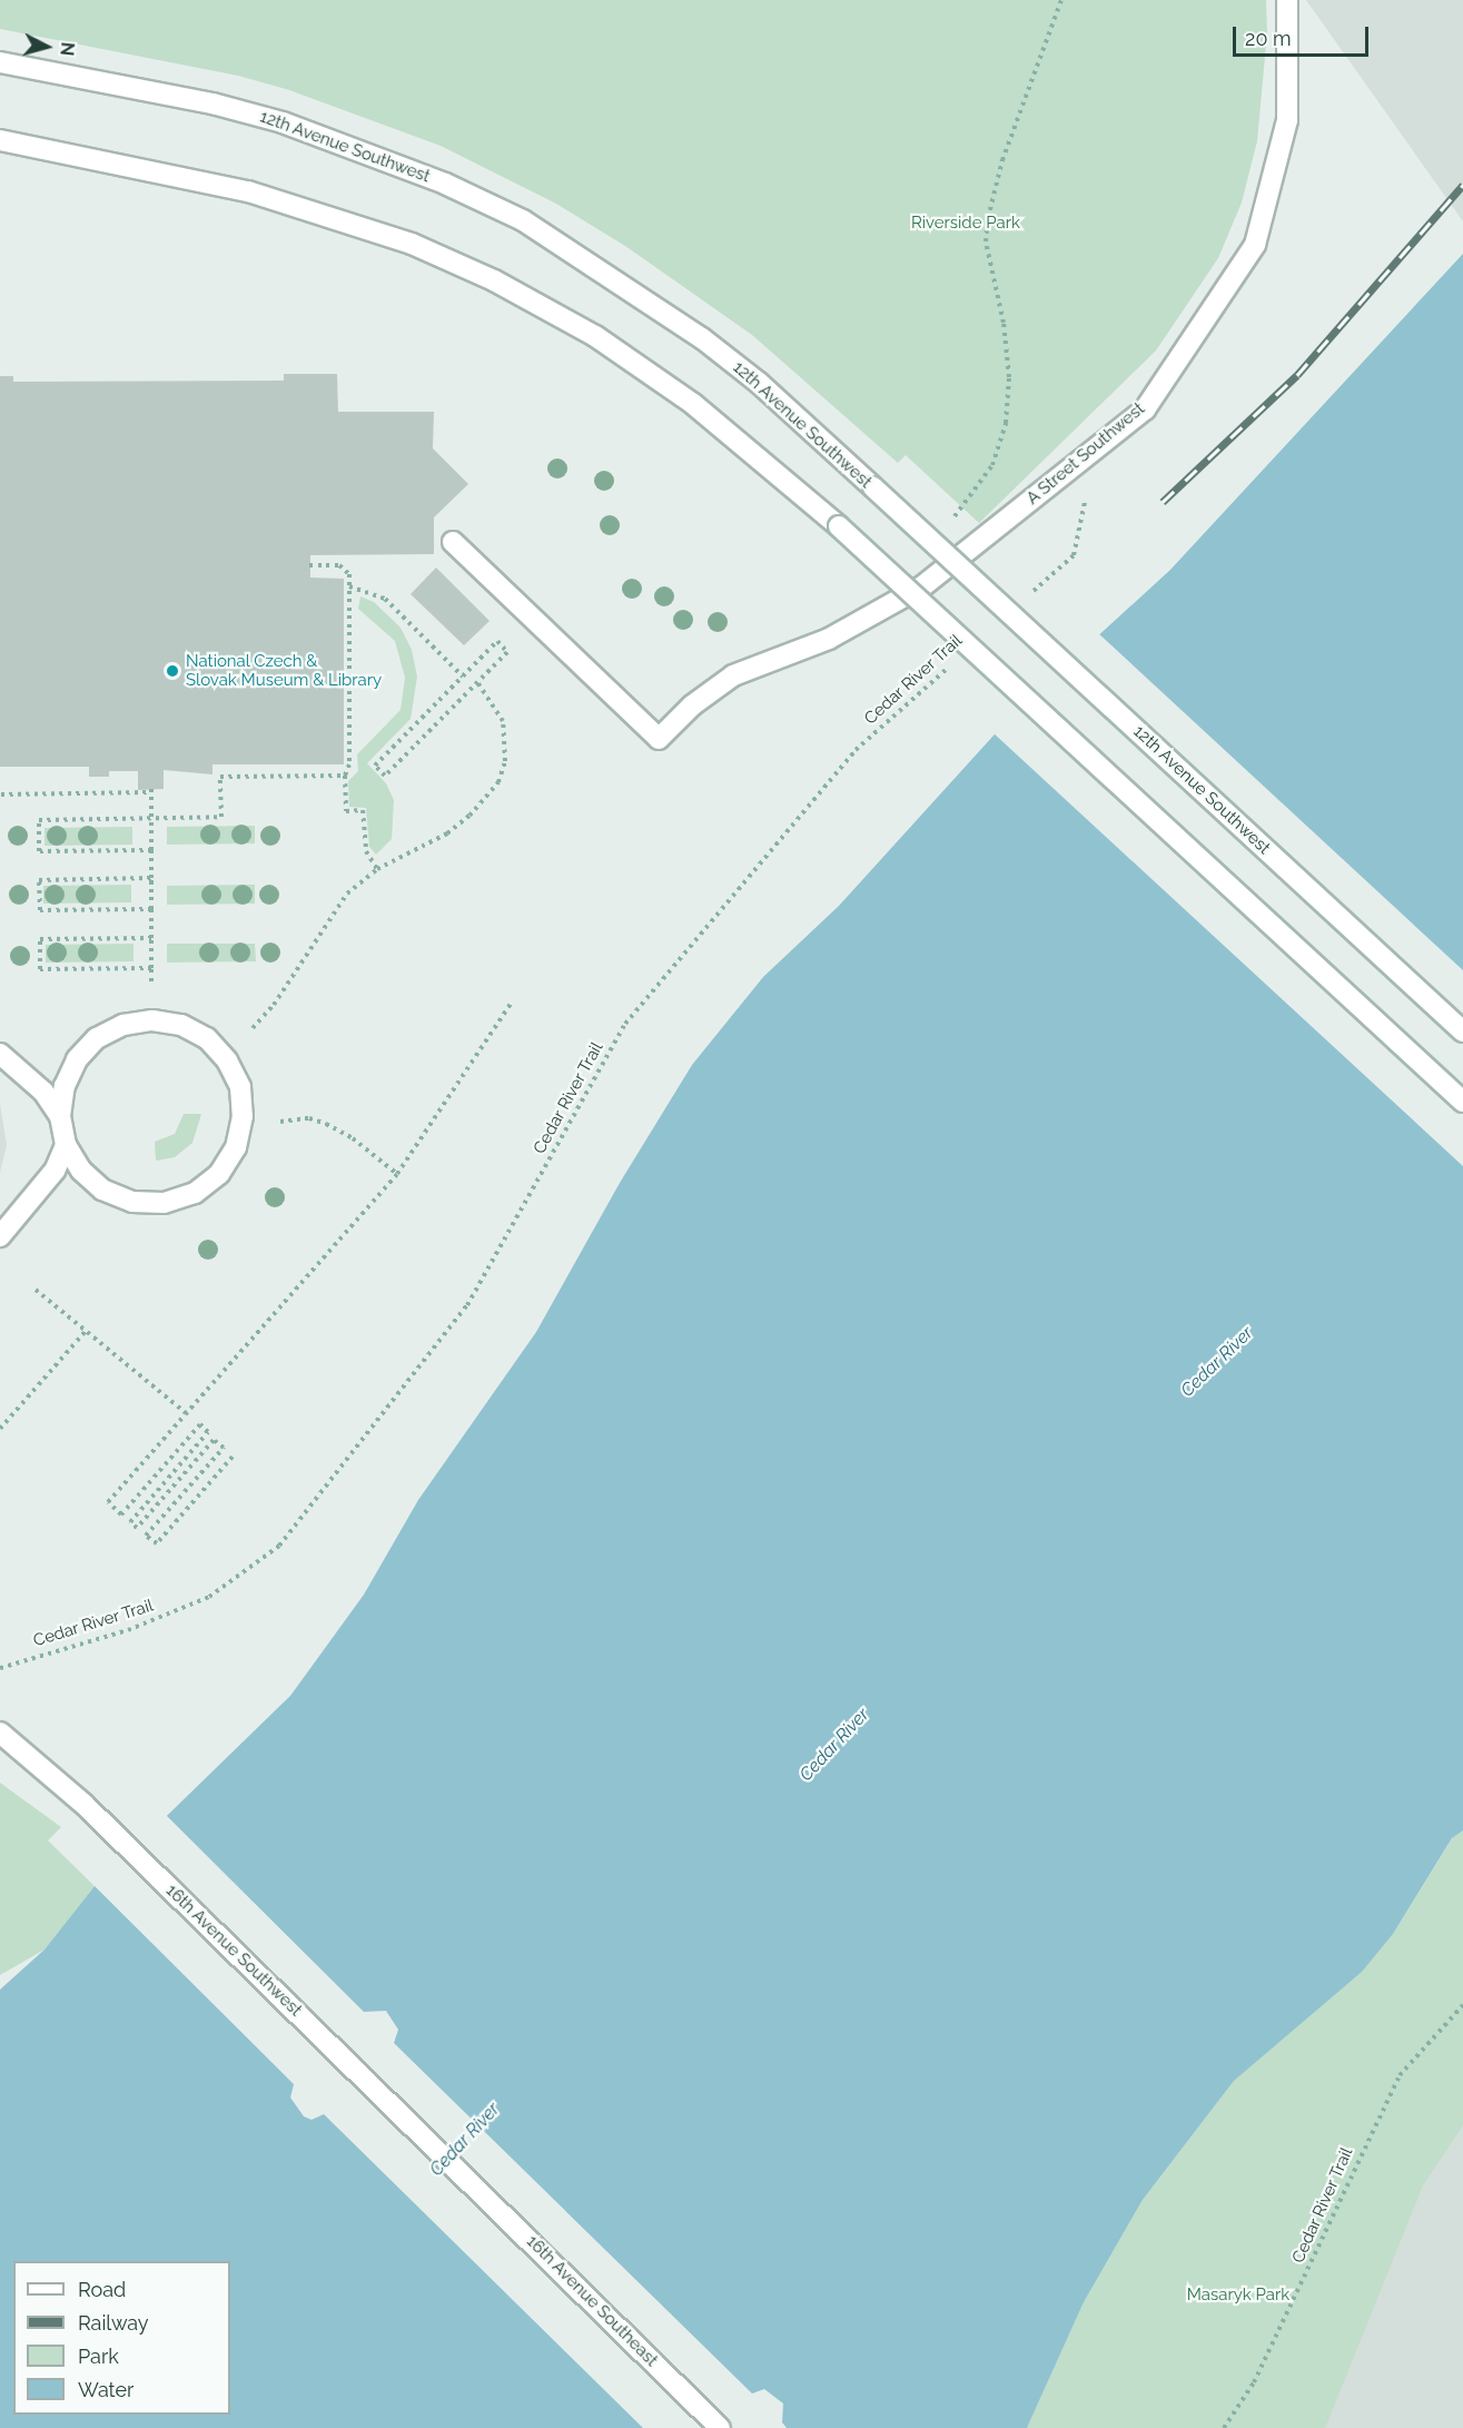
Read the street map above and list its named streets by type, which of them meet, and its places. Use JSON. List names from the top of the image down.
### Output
{
  "streets": {
    "main road": [
      "12th Avenue Southwest",
      "A Street Southwest",
      "16th Avenue Southwest",
      "16th Avenue Southeast"
    ],
    "path": ["Cedar River Trail"]
  },
  "crossings": [
    ["16th Avenue Southwest", "16th Avenue Southeast"]
  ],
  "water": ["Cedar River"],
  "parks": ["Riverside Park", "Masaryk Park"],
  "places": ["National Czech & Slovak Museum & Library"],
  "legend": [
    "Road",
    "Railway",
    "Park",
    "Water"
  ],
  "scale_bar": "20 m",
  "north": "right"
}
